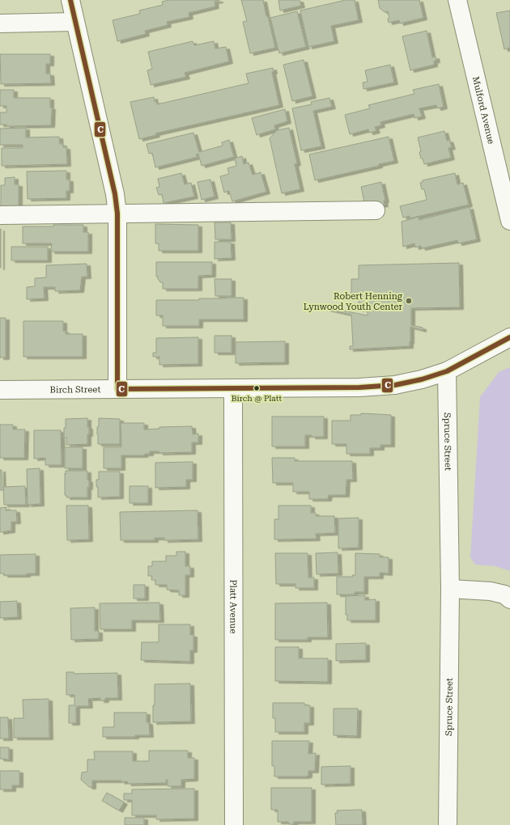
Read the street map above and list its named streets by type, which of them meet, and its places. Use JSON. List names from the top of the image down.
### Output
{
  "streets": {
    "street": [
      "Mulford Avenue",
      "Birch Street",
      "Spruce Street",
      "Platt Avenue"
    ]
  },
  "crossings": [
    ["Birch Street", "Spruce Street"],
    ["Birch Street", "Platt Avenue"]
  ],
  "places": ["Robert Henning Lynwood Youth Center", "Birch @ Platt"],
  "lines": ["transit line C"]
}
